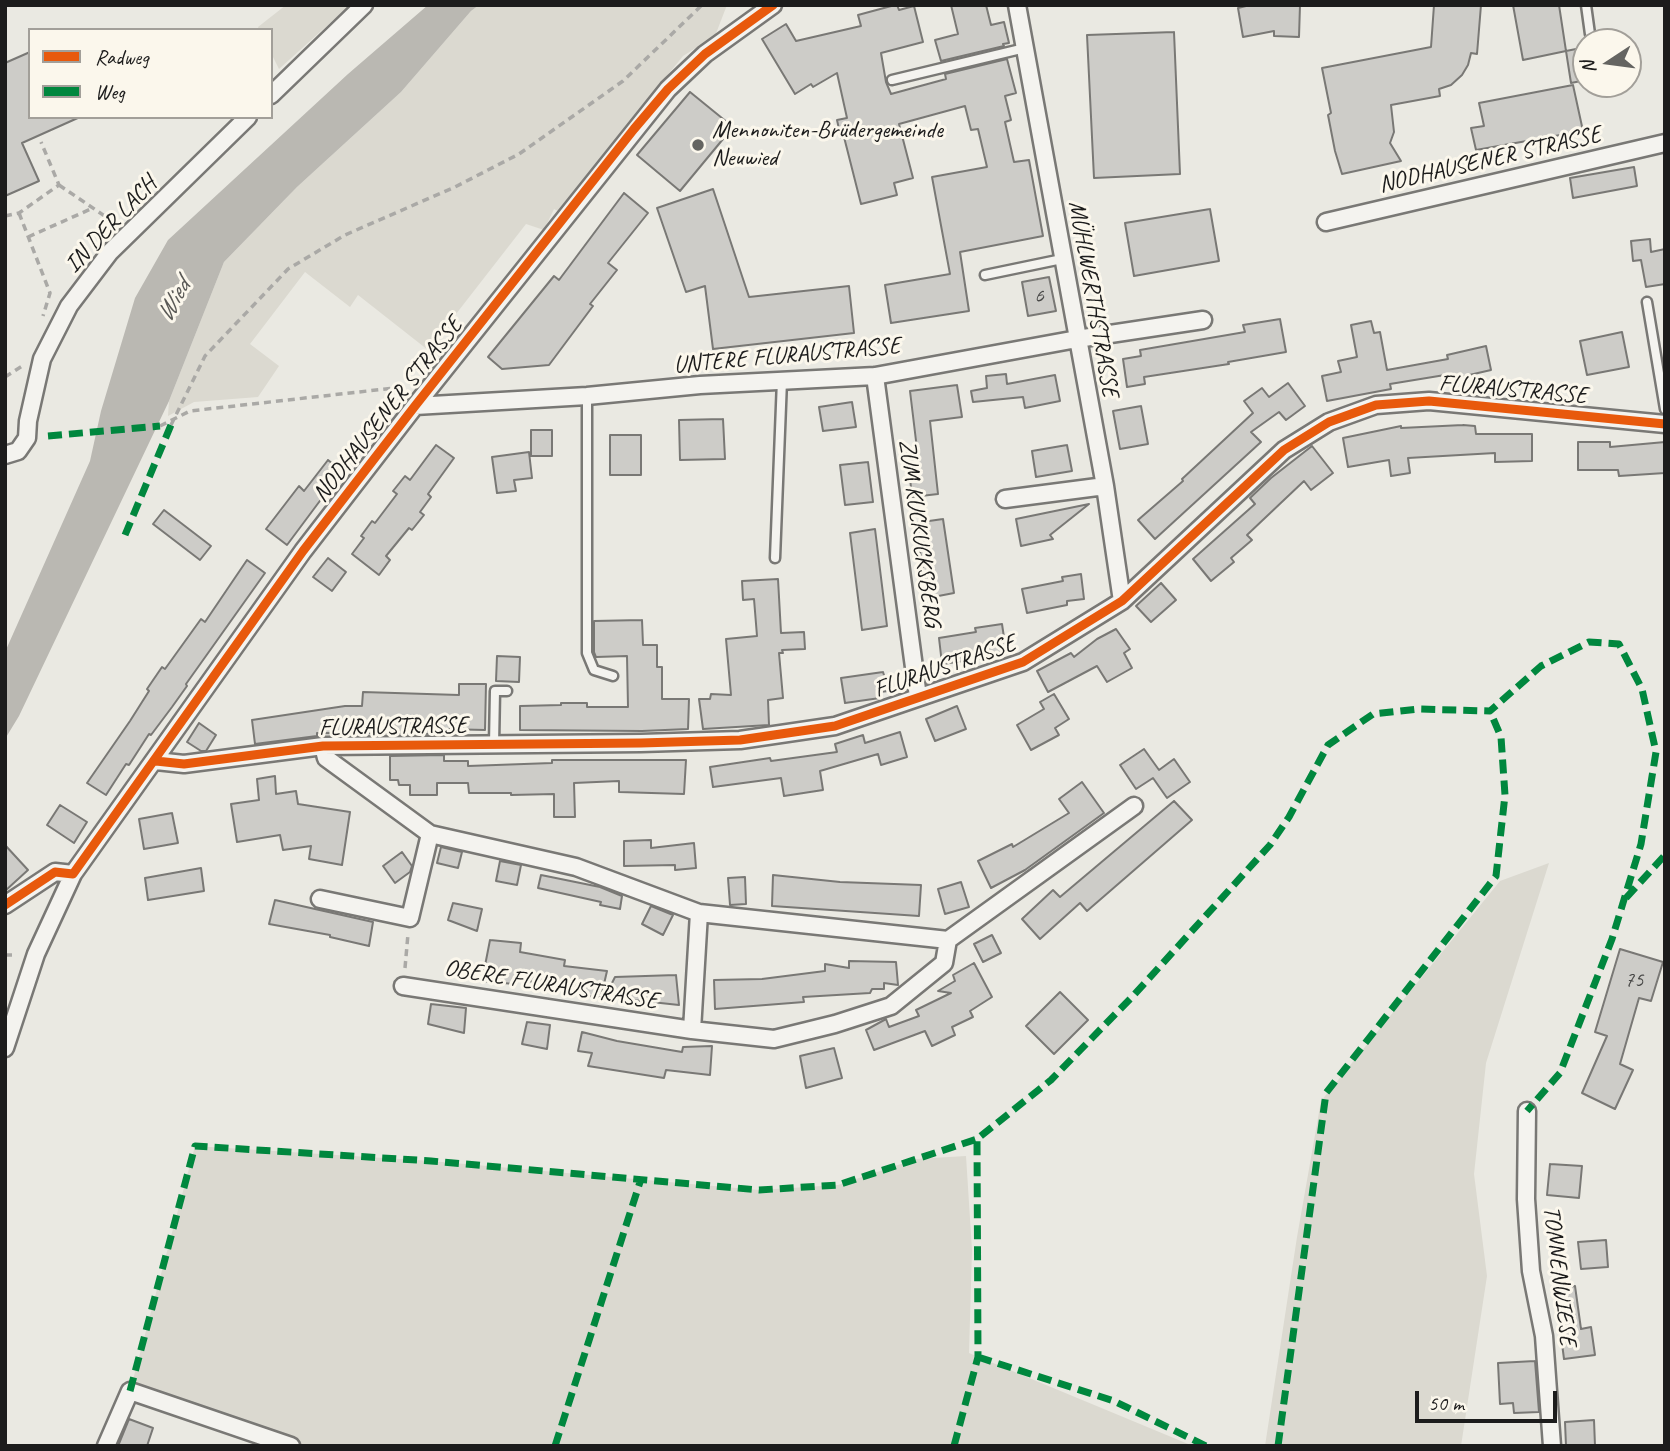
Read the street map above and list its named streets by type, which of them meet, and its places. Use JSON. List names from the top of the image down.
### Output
{
  "streets": {
    "street": [
      "NODHAUSENER STRASSE",
      "IN DER LACH",
      "MÜHLWERTHSTRASSE",
      "UNTERE FLURAUSTRASSE",
      "FLURAUSTRASSE",
      "ZUM KUCKUCKSBERG",
      "OBERE FLURAUSTRASSE",
      "TONNENWIESE"
    ]
  },
  "crossings": [
    ["NODHAUSENER STRASSE", "UNTERE FLURAUSTRASSE"],
    ["NODHAUSENER STRASSE", "FLURAUSTRASSE"],
    ["MÜHLWERTHSTRASSE", "UNTERE FLURAUSTRASSE"],
    ["MÜHLWERTHSTRASSE", "FLURAUSTRASSE"],
    ["UNTERE FLURAUSTRASSE", "ZUM KUCKUCKSBERG"],
    ["FLURAUSTRASSE", "ZUM KUCKUCKSBERG"]
  ],
  "water": ["Wied"],
  "places": ["Mennoniten-Brüdergemeinde Neuwied"],
  "house_numbers": ["6", "75"],
  "legend": ["Radweg", "Weg"],
  "scale_bar": "50 m",
  "north": "left"
}
